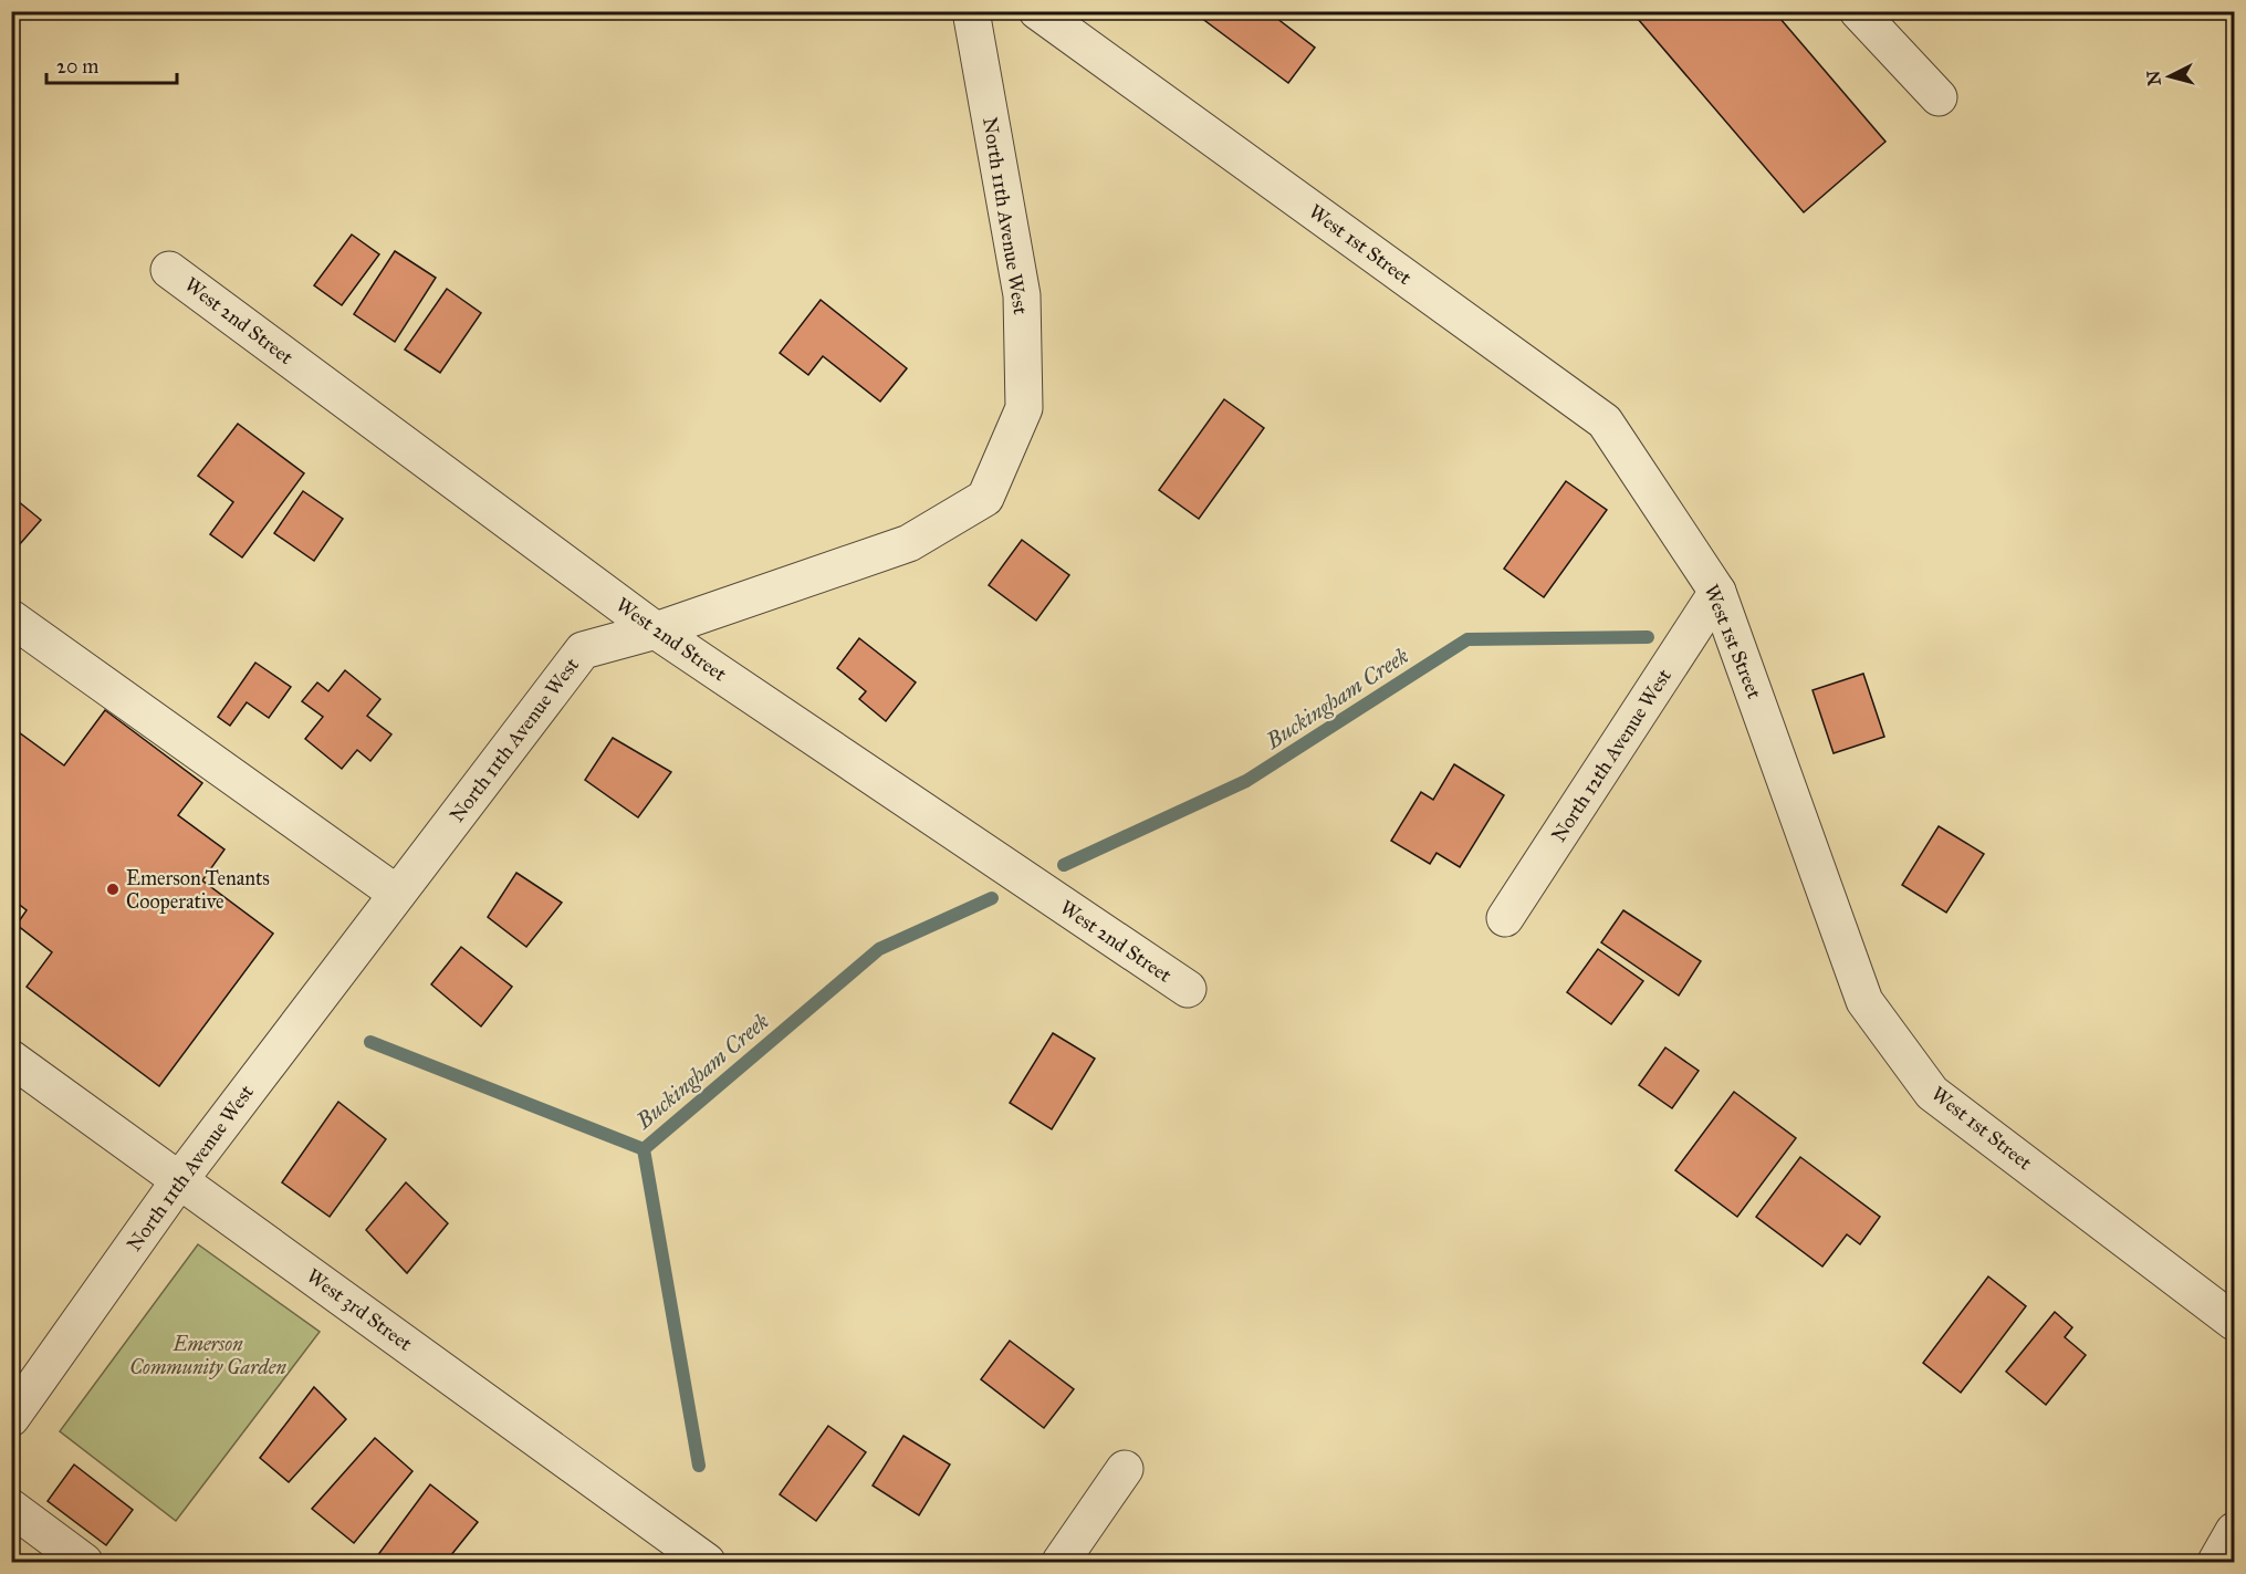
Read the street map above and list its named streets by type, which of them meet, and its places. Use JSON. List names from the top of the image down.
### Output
{
  "streets": {
    "street": [
      "North 11th Avenue West",
      "West 1st Street",
      "West 2nd Street",
      "North 12th Avenue West",
      "West 3rd Street"
    ]
  },
  "crossings": [
    ["North 11th Avenue West", "West 2nd Street"],
    ["North 11th Avenue West", "West 3rd Street"],
    ["West 1st Street", "North 12th Avenue West"]
  ],
  "water": ["Buckingham Creek"],
  "parks": ["Emerson Community Garden"],
  "places": ["Emerson Tenants Cooperative"],
  "scale_bar": "20 m",
  "north": "left"
}
